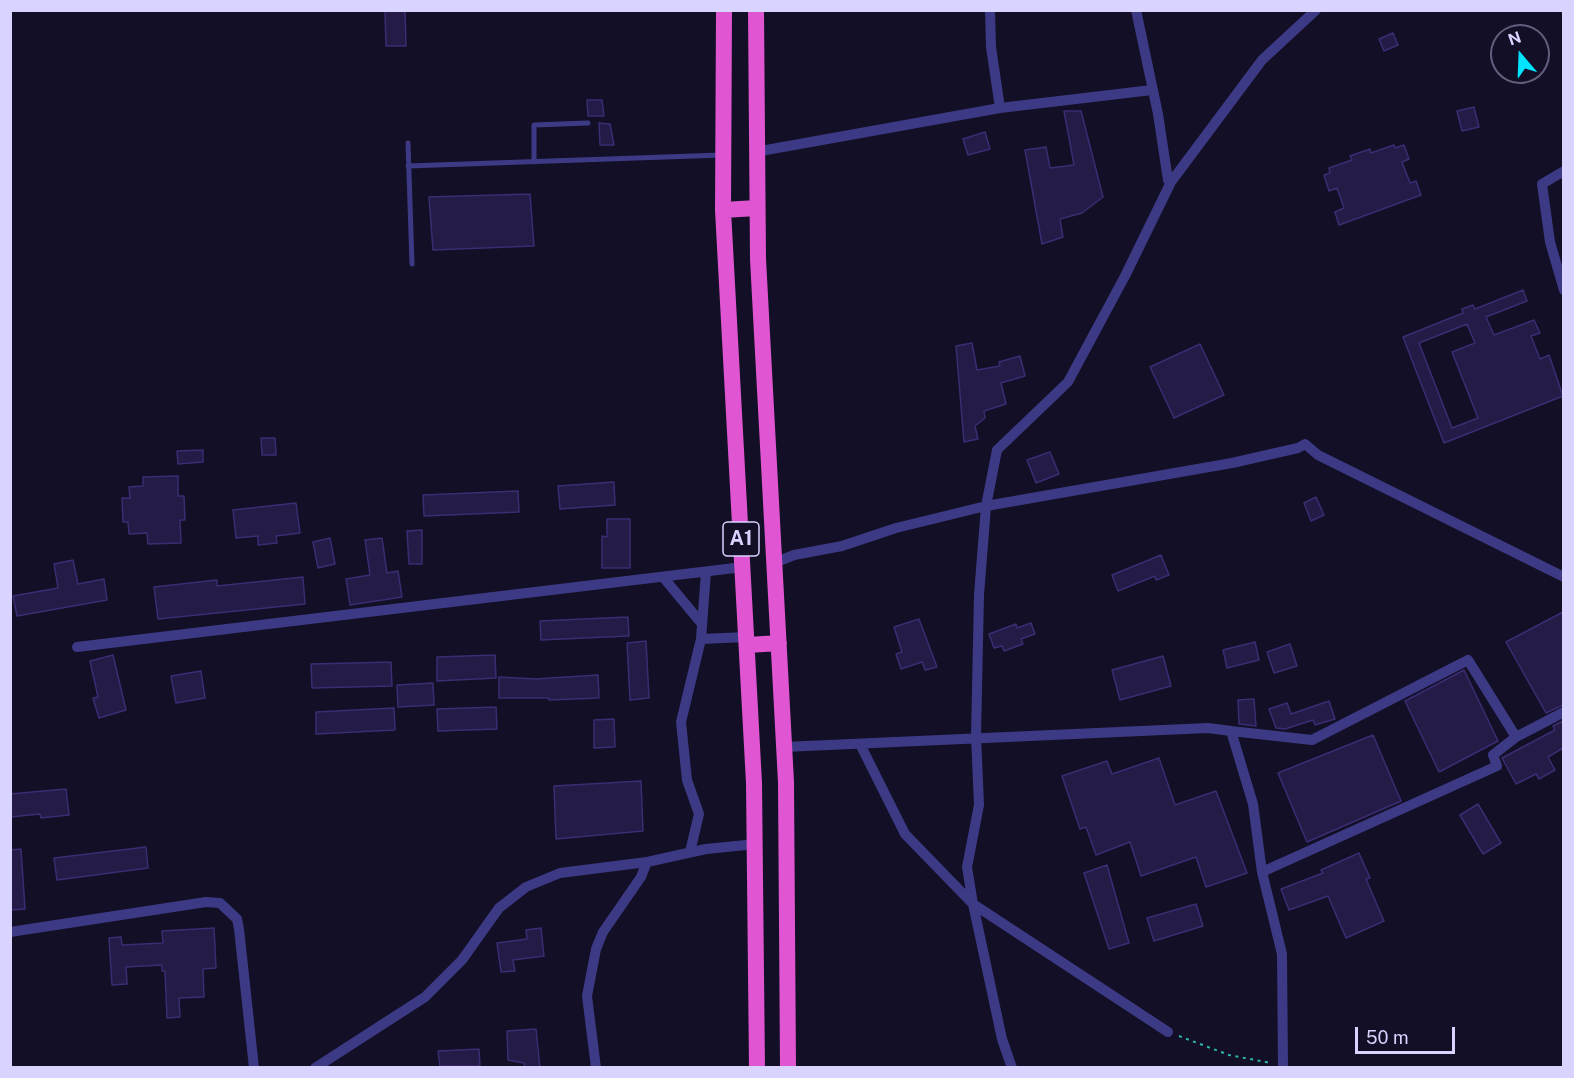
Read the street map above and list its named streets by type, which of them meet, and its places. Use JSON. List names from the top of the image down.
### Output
{
  "streets": {
    "highway": ["A1"]
  },
  "scale_bar": "50 m",
  "north": "top"
}
